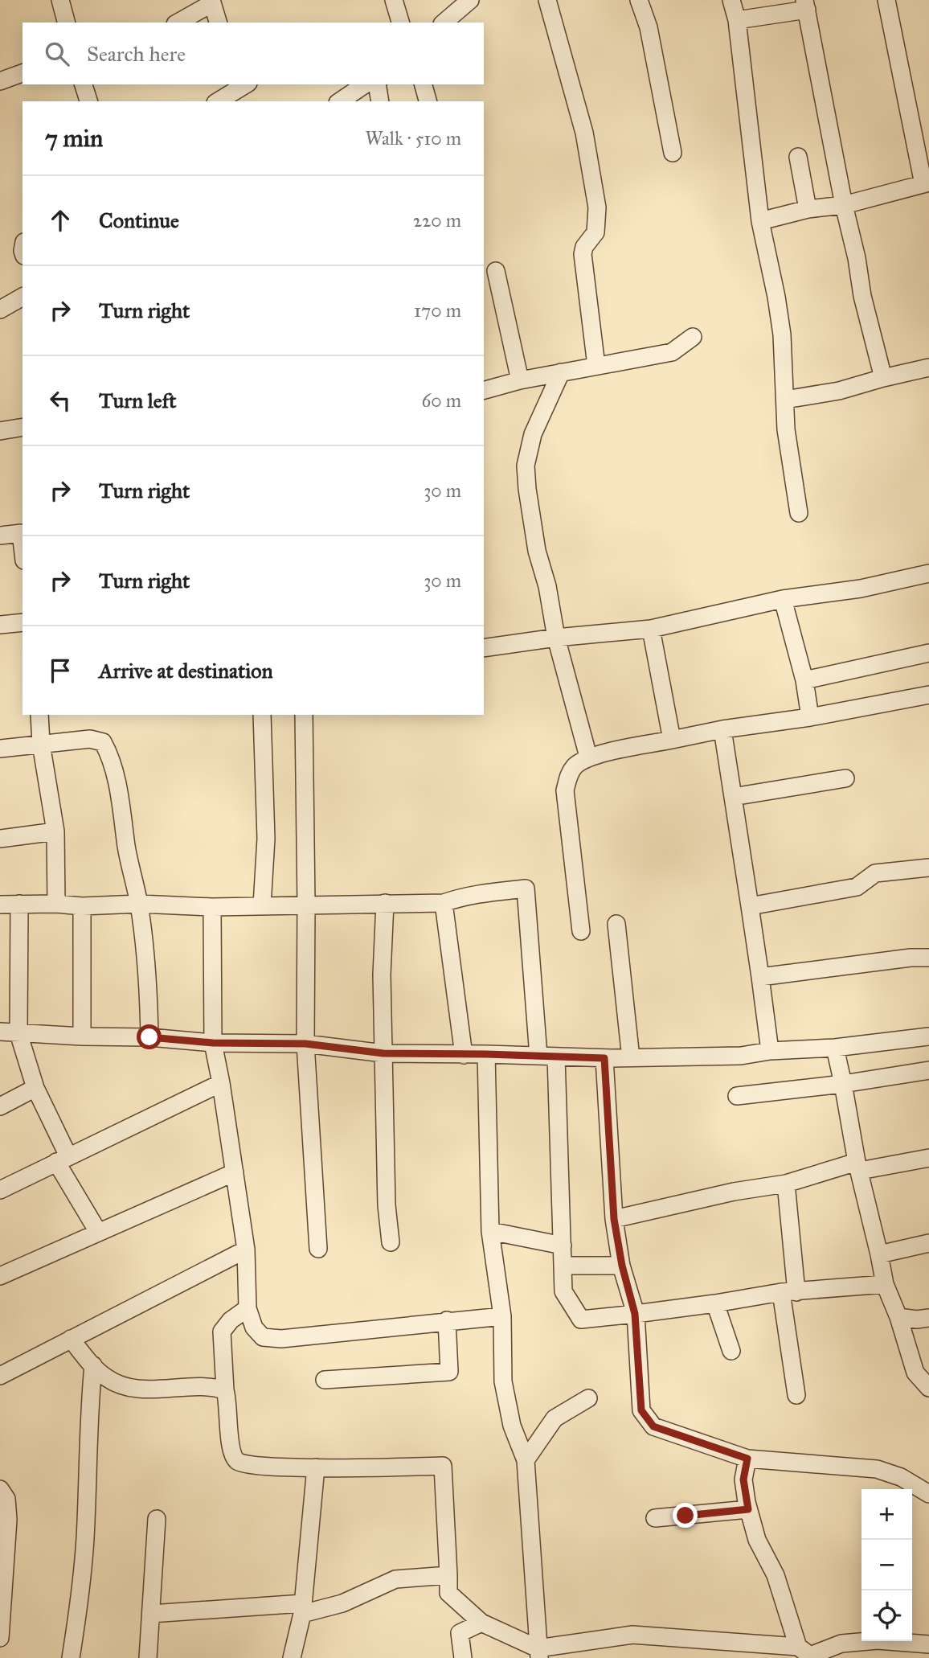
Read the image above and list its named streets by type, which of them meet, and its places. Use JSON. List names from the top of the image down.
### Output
{
  "page": {
    "search": "Search here",
    "heading": ["7 min", "Walk · 510 m"],
    "list": [
      ["Continue", "220 m"],
      ["Turn right", "170 m"],
      ["Turn left", "60 m"],
      ["Turn right", "30 m"],
      ["Turn right", "30 m"],
      "Arrive at destination"
    ],
    "map_buttons": ["+", "−"]
  }
}
